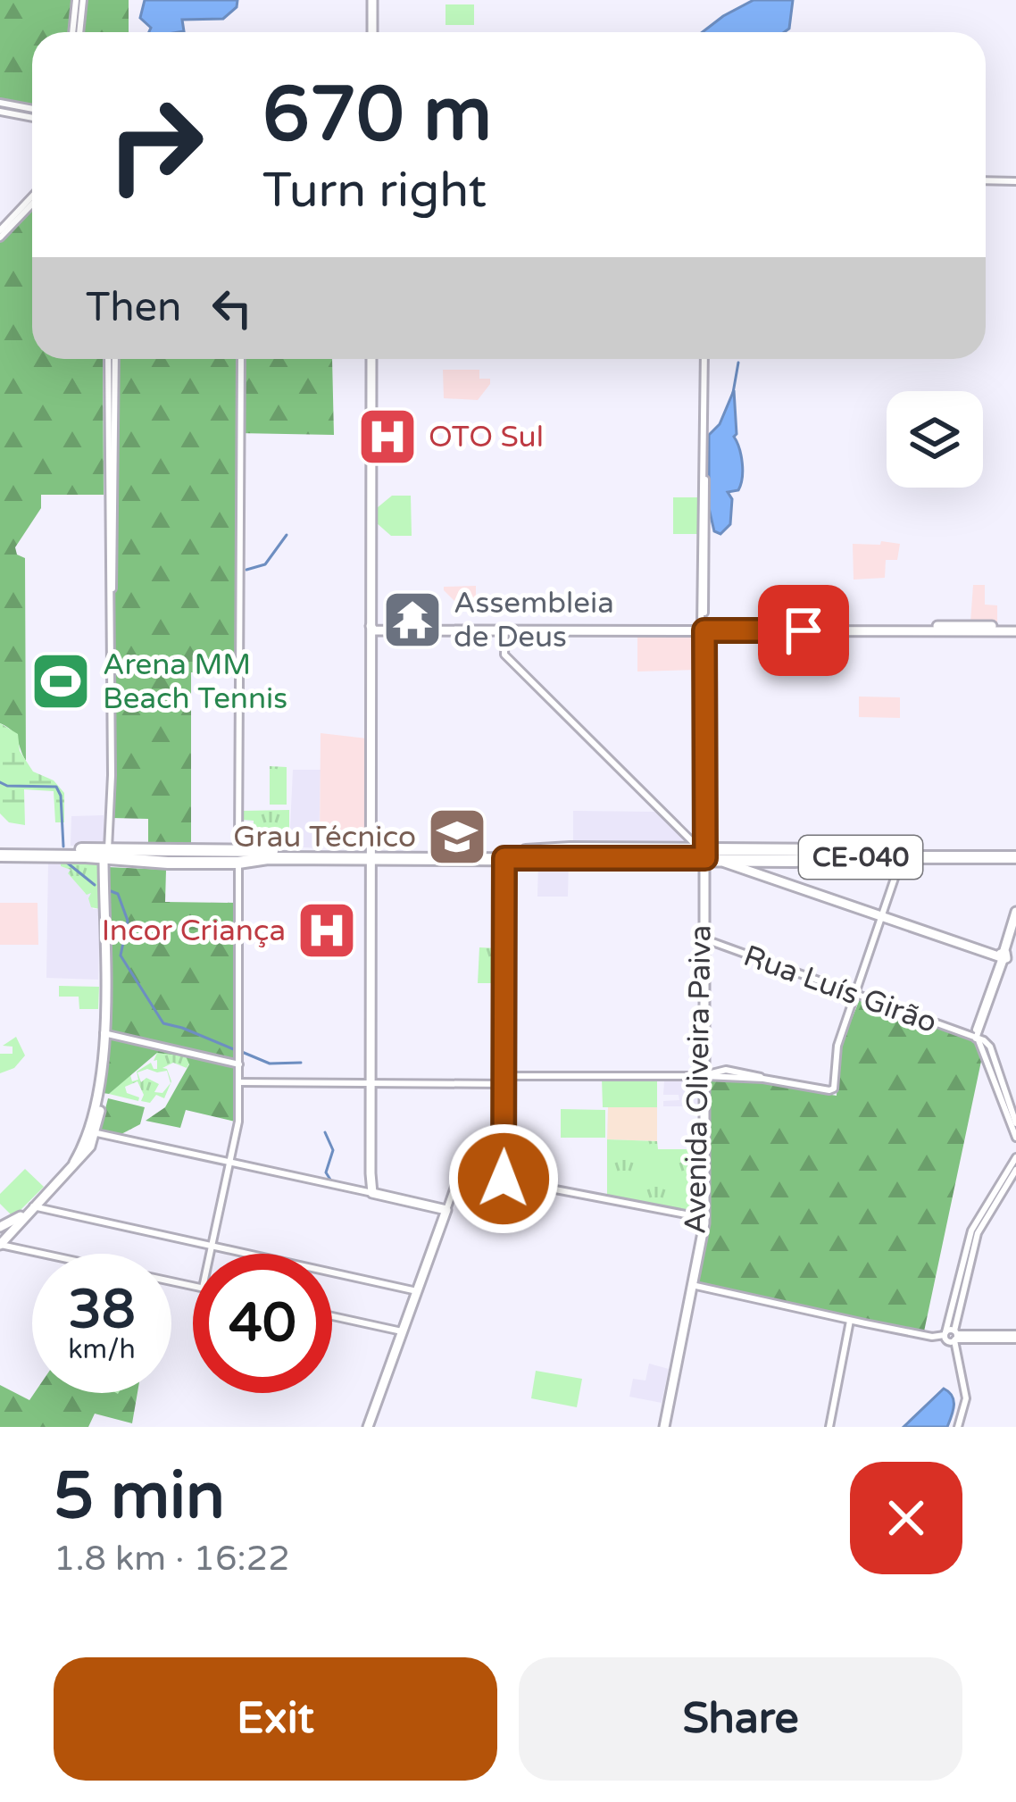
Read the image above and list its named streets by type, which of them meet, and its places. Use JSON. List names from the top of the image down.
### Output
{
  "streets": {
    "highway": ["CE-040"],
    "main road": ["Avenida Oliveira Paiva"],
    "street": ["Rua Luís Girão"]
  },
  "crossings": [
    ["CE-040", "Avenida Oliveira Paiva"],
    ["Rua Luís Girão", "Avenida Oliveira Paiva"]
  ],
  "places": {
    "hospital": ["OTO Sul", "Incor Criança"],
    "temple": ["Assembleia de Deus"],
    "sports": ["Arena MM Beach Tennis"],
    "school or university": ["Grau Técnico"]
  },
  "page": {
    "turn": ["670 m", "Turn right"],
    "then": "Then",
    "speed": "38 km/h",
    "limit": "40",
    "heading": ["5 min", "1.8 km · 16:22"],
    "buttons": ["Exit", "Share"]
  }
}
